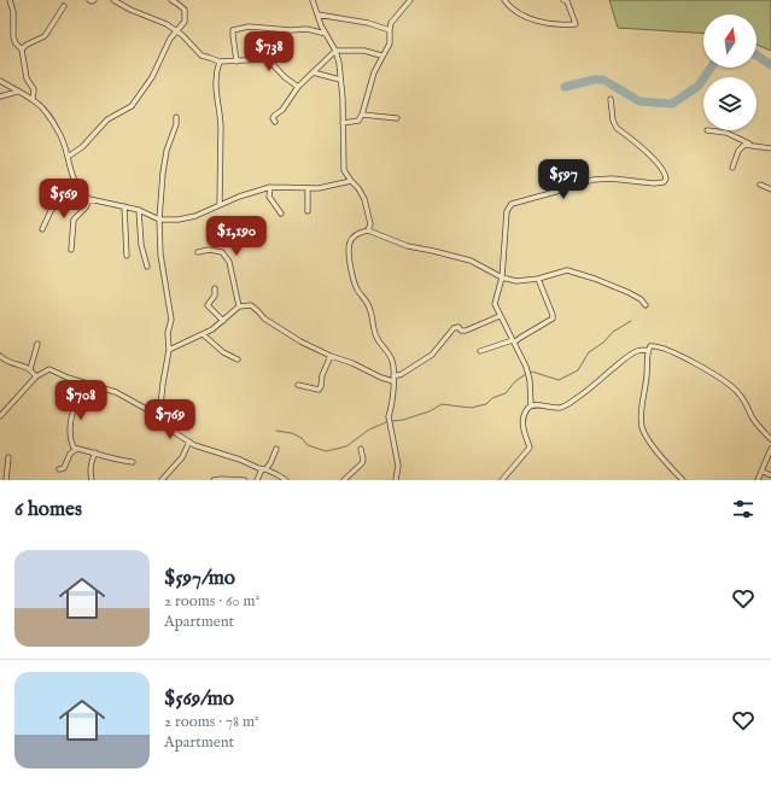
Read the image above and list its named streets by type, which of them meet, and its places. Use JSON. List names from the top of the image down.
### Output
{
  "north": "top",
  "page": {
    "price": [
      "$738",
      "$597",
      "$569",
      "$1,190",
      "$708",
      "$769"
    ],
    "heading": "6 homes",
    "list": [
      {
        "name": "$597/mo",
        "note": "2 rooms · 60 m² · Apartment"
      },
      {
        "name": "$569/mo",
        "note": "2 rooms · 78 m² · Apartment"
      }
    ]
  }
}
